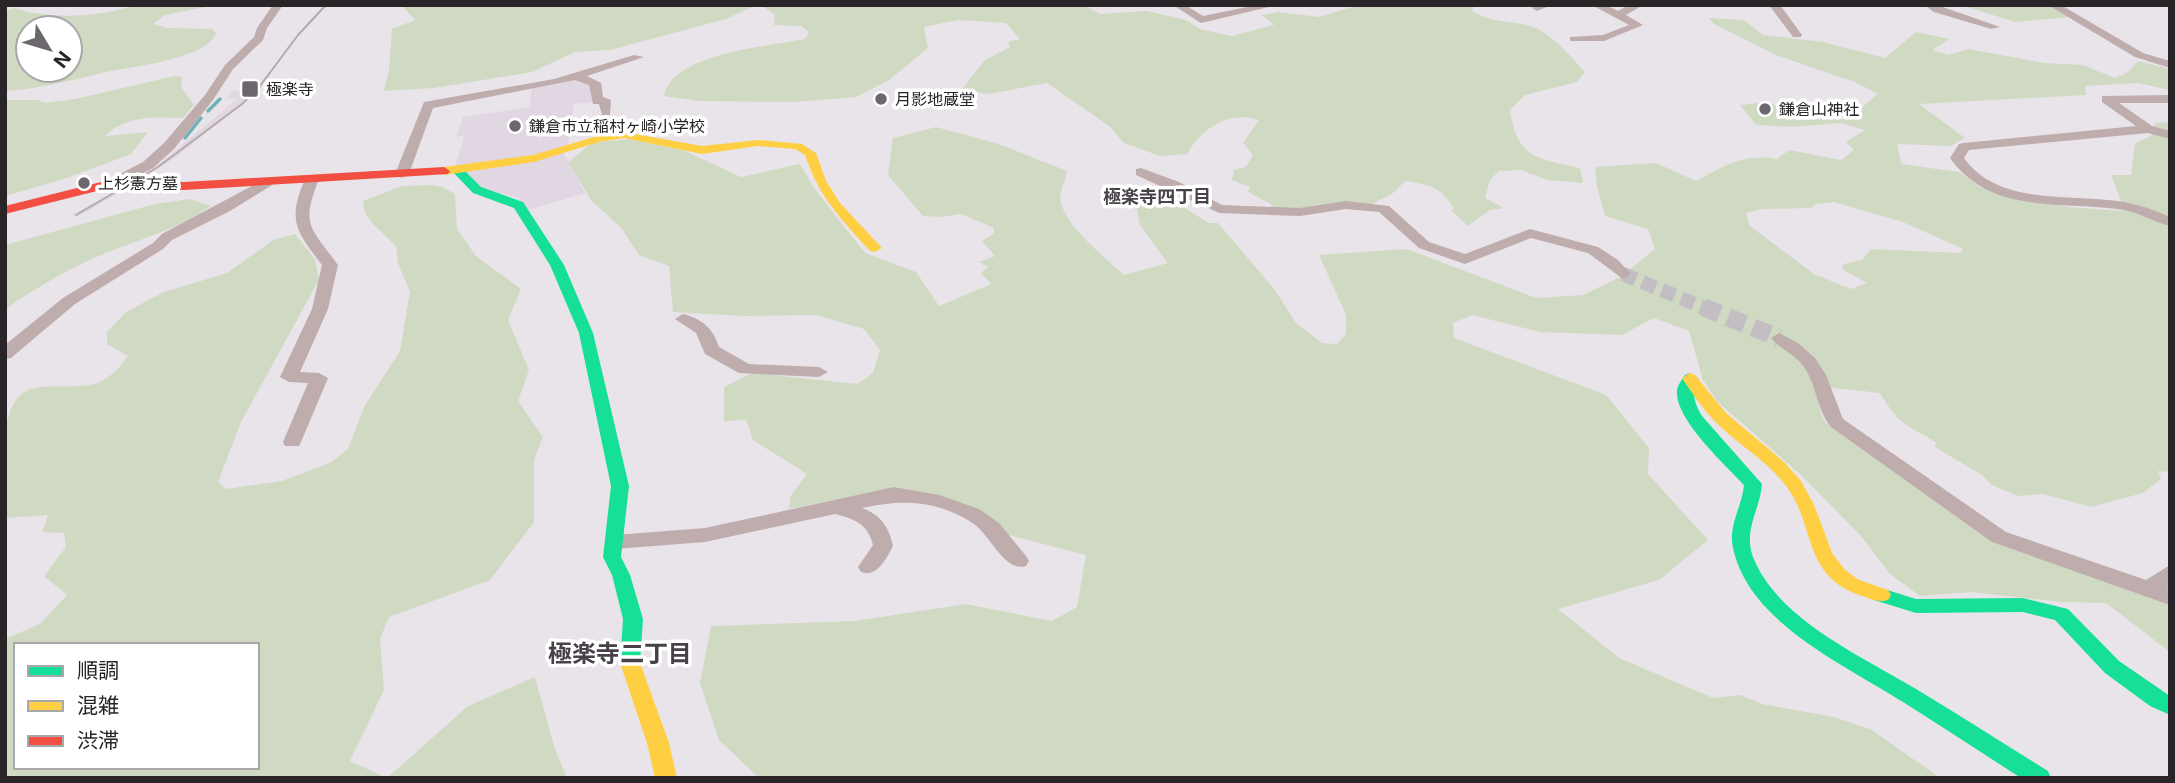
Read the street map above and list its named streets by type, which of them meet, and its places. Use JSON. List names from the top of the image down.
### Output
{
  "districts": ["極楽寺四丁目", "極楽寺二丁目"],
  "places": {
    "transit": ["極楽寺"],
    "other": [
      "月影地蔵堂",
      "鎌倉山神社",
      "鎌倉市立稲村ヶ崎小学校",
      "上杉憲方墓"
    ]
  },
  "legend": ["順調", "混雑", "渋滞"],
  "north": "bottom right"
}
